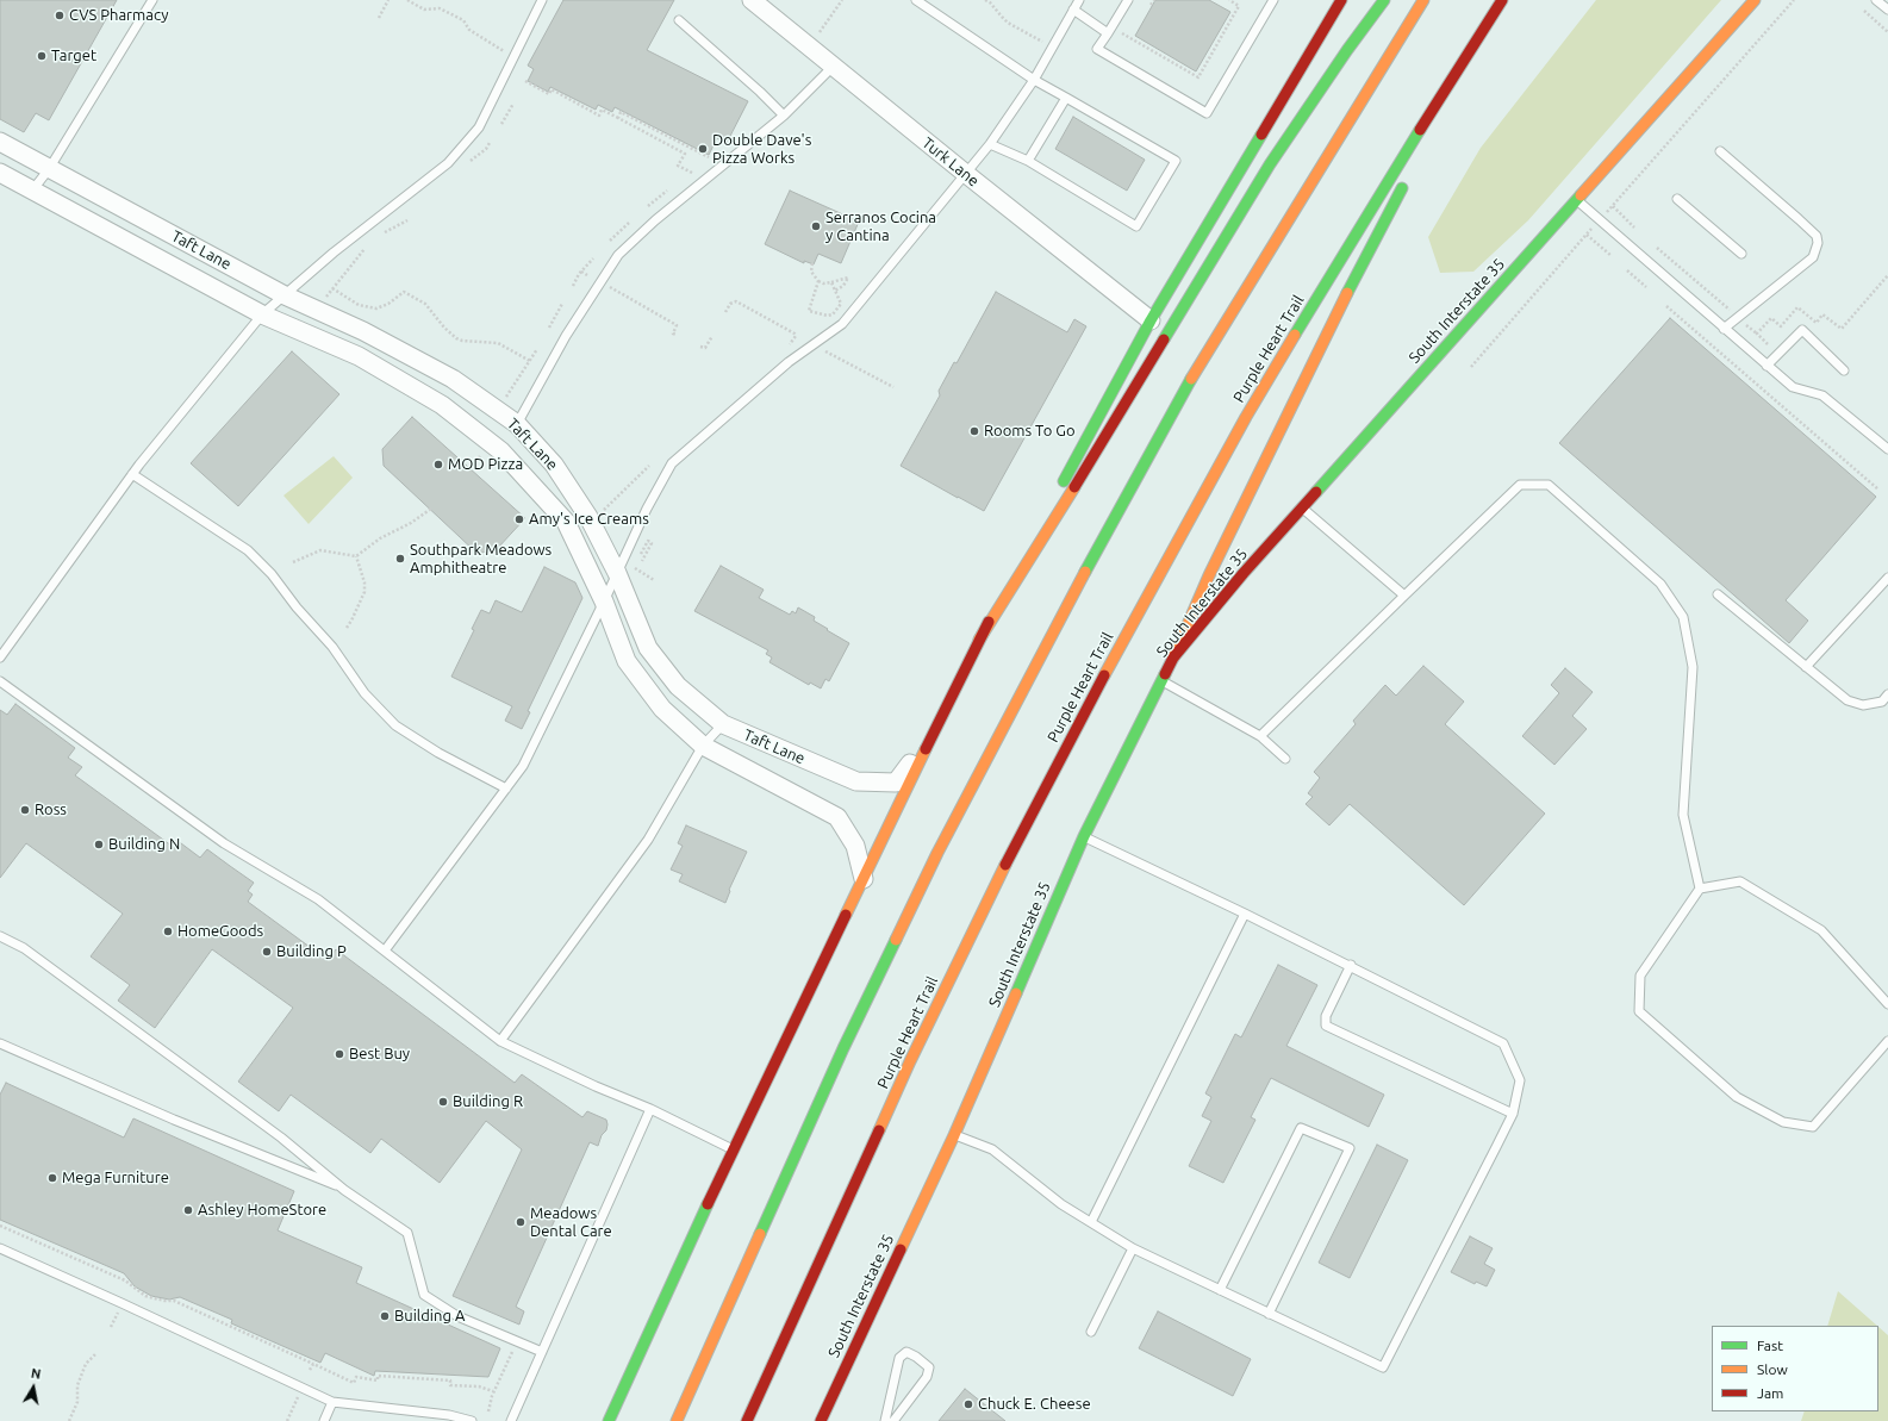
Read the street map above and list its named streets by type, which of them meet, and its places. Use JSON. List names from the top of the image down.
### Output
{
  "streets": {
    "main road": ["South Interstate 35", "Purple Heart Trail"],
    "street": ["Turk Lane", "Taft Lane"]
  },
  "places": [
    "CVS Pharmacy",
    "Target",
    "Double Dave's Pizza Works",
    "Serranos Cocina y Cantina",
    "Rooms To Go",
    "MOD Pizza",
    "Amy's Ice Creams",
    "Southpark Meadows Amphitheatre",
    "Ross",
    "Building N",
    "HomeGoods",
    "Building P",
    "Best Buy",
    "Building R",
    "Mega Furniture",
    "Ashley HomeStore",
    "Meadows Dental Care",
    "Building A",
    "Chuck E. Cheese"
  ],
  "legend": ["Fast", "Slow", "Jam"],
  "north": "top"
}
